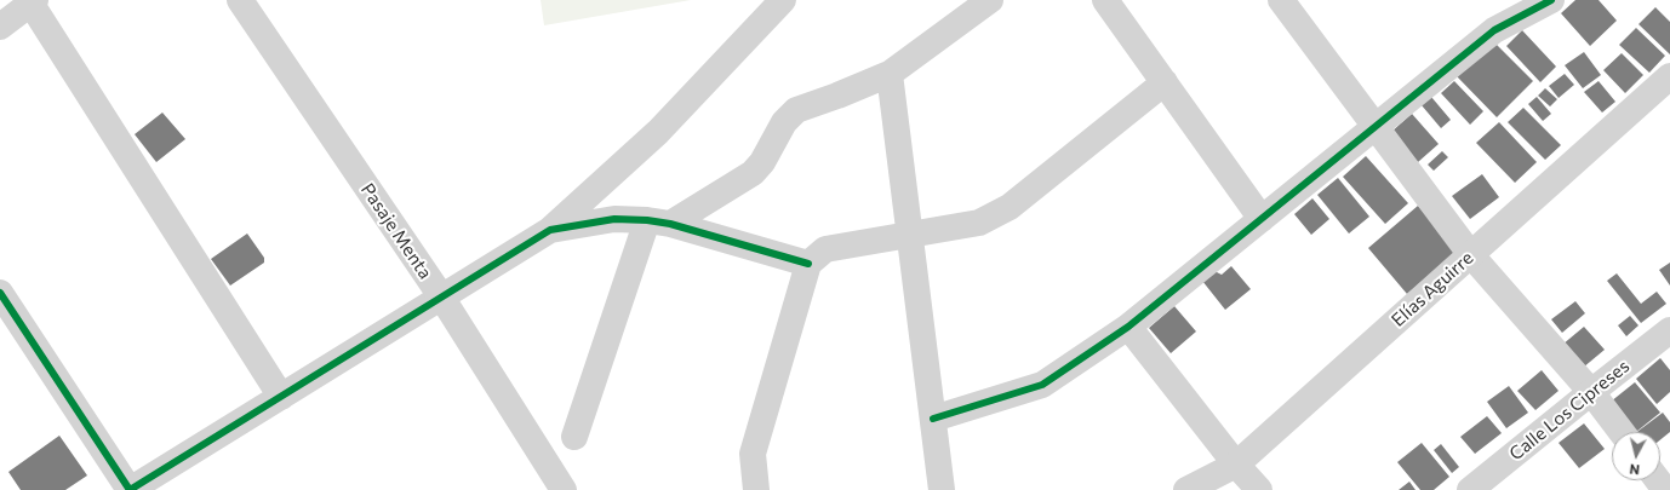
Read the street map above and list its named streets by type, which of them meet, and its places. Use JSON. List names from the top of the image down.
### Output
{
  "streets": {
    "street": ["Pasaje Menta", "Elías Aguirre", "Calle Los Cipreses"]
  },
  "north": "bottom"
}
